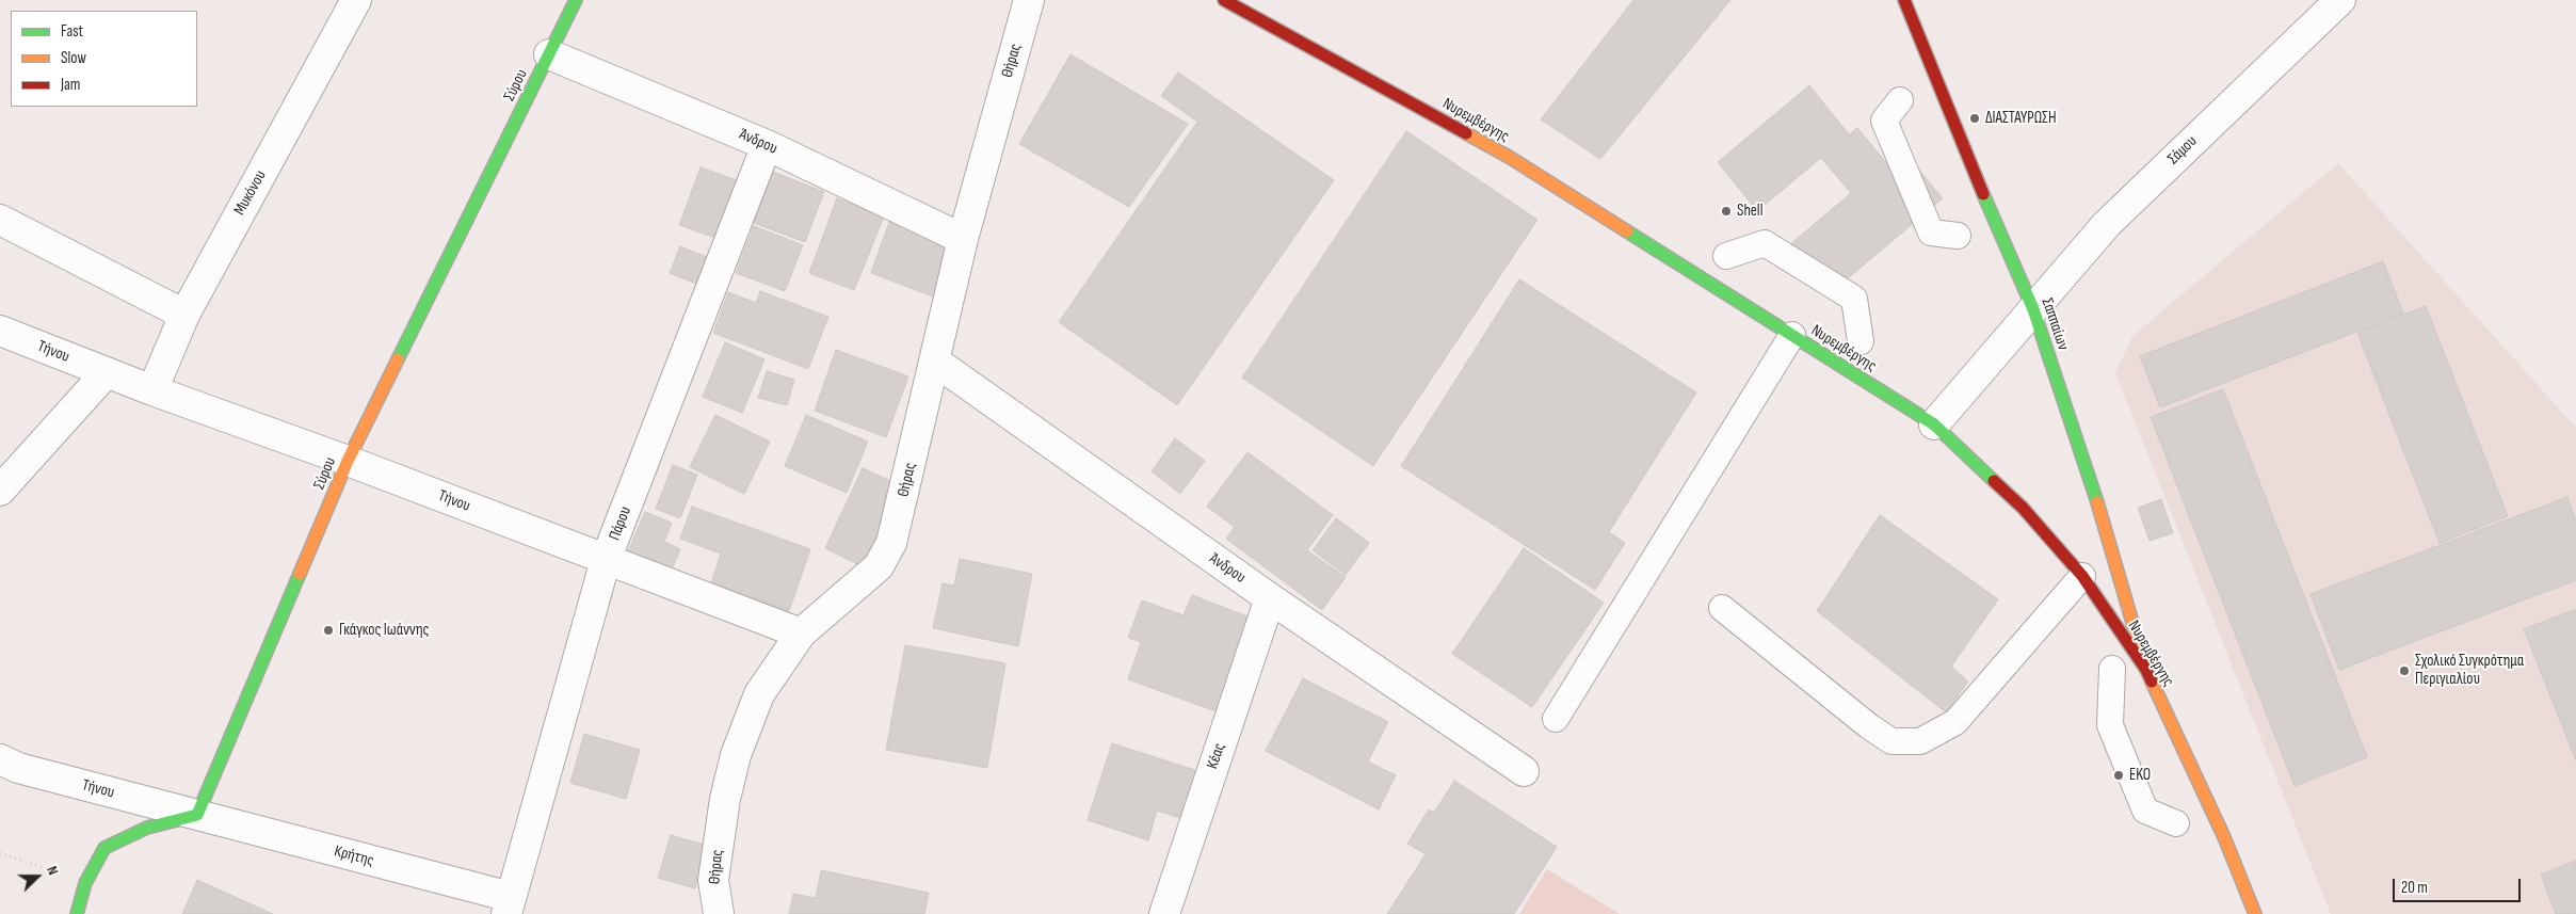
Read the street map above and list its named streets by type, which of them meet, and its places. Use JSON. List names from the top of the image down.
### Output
{
  "streets": {
    "street": [
      "Θήρας",
      "Σύρου",
      "Νυρεμβέργης",
      "Άνδρου",
      "Σάμου",
      "Μυκόνου",
      "Σαππαίων",
      "Τήνου",
      "Πάρου",
      "Κέας",
      "Κρήτης"
    ]
  },
  "crossings": [
    ["Θήρας", "Άνδρου"],
    ["Θήρας", "Τήνου"],
    ["Σύρου", "Άνδρου"],
    ["Σύρου", "Τήνου"],
    ["Σύρου", "Κρήτης"],
    ["Νυρεμβέργης", "Σάμου"],
    ["Νυρεμβέργης", "Σαππαίων"],
    ["Άνδρου", "Πάρου"],
    ["Άνδρου", "Κέας"],
    ["Σάμου", "Σαππαίων"],
    ["Μυκόνου", "Τήνου"],
    ["Τήνου", "Πάρου"],
    ["Τήνου", "Κρήτης"],
    ["Πάρου", "Κρήτης"]
  ],
  "places": [
    "ΔΙΑΣΤΑΥΡΩΣΗ",
    "Shell",
    "Γκάγκος Ιωάννης",
    "Σχολικό Συγκρότημα Περιγιαλίου",
    "EKO"
  ],
  "legend": ["Fast", "Slow", "Jam"],
  "scale_bar": "20 m",
  "north": "right"
}
